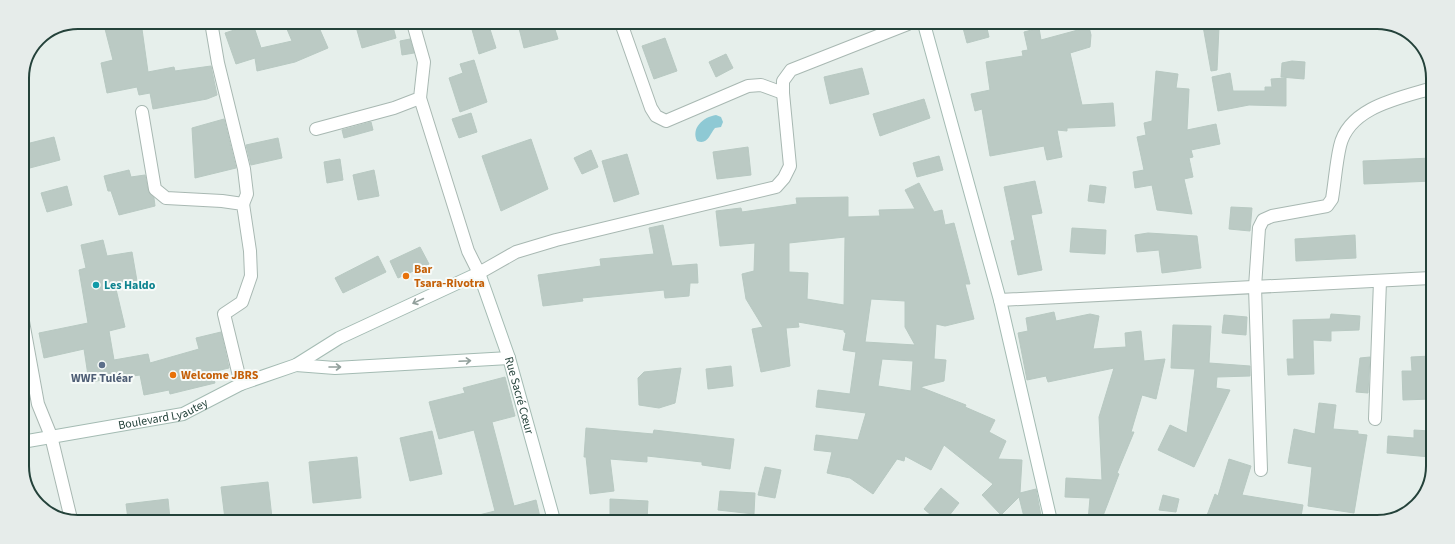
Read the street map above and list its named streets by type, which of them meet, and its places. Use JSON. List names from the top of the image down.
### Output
{
  "streets": {
    "street": ["Rue Sacré Cœur", "Boulevard Lyautey"]
  },
  "crossings": [
    ["Rue Sacré Cœur", "Boulevard Lyautey"]
  ],
  "places": [
    "Bar Tsara-Rivotra",
    "Les Haldo",
    "WWF Tuléar",
    "Welcome JBRS"
  ]
}
